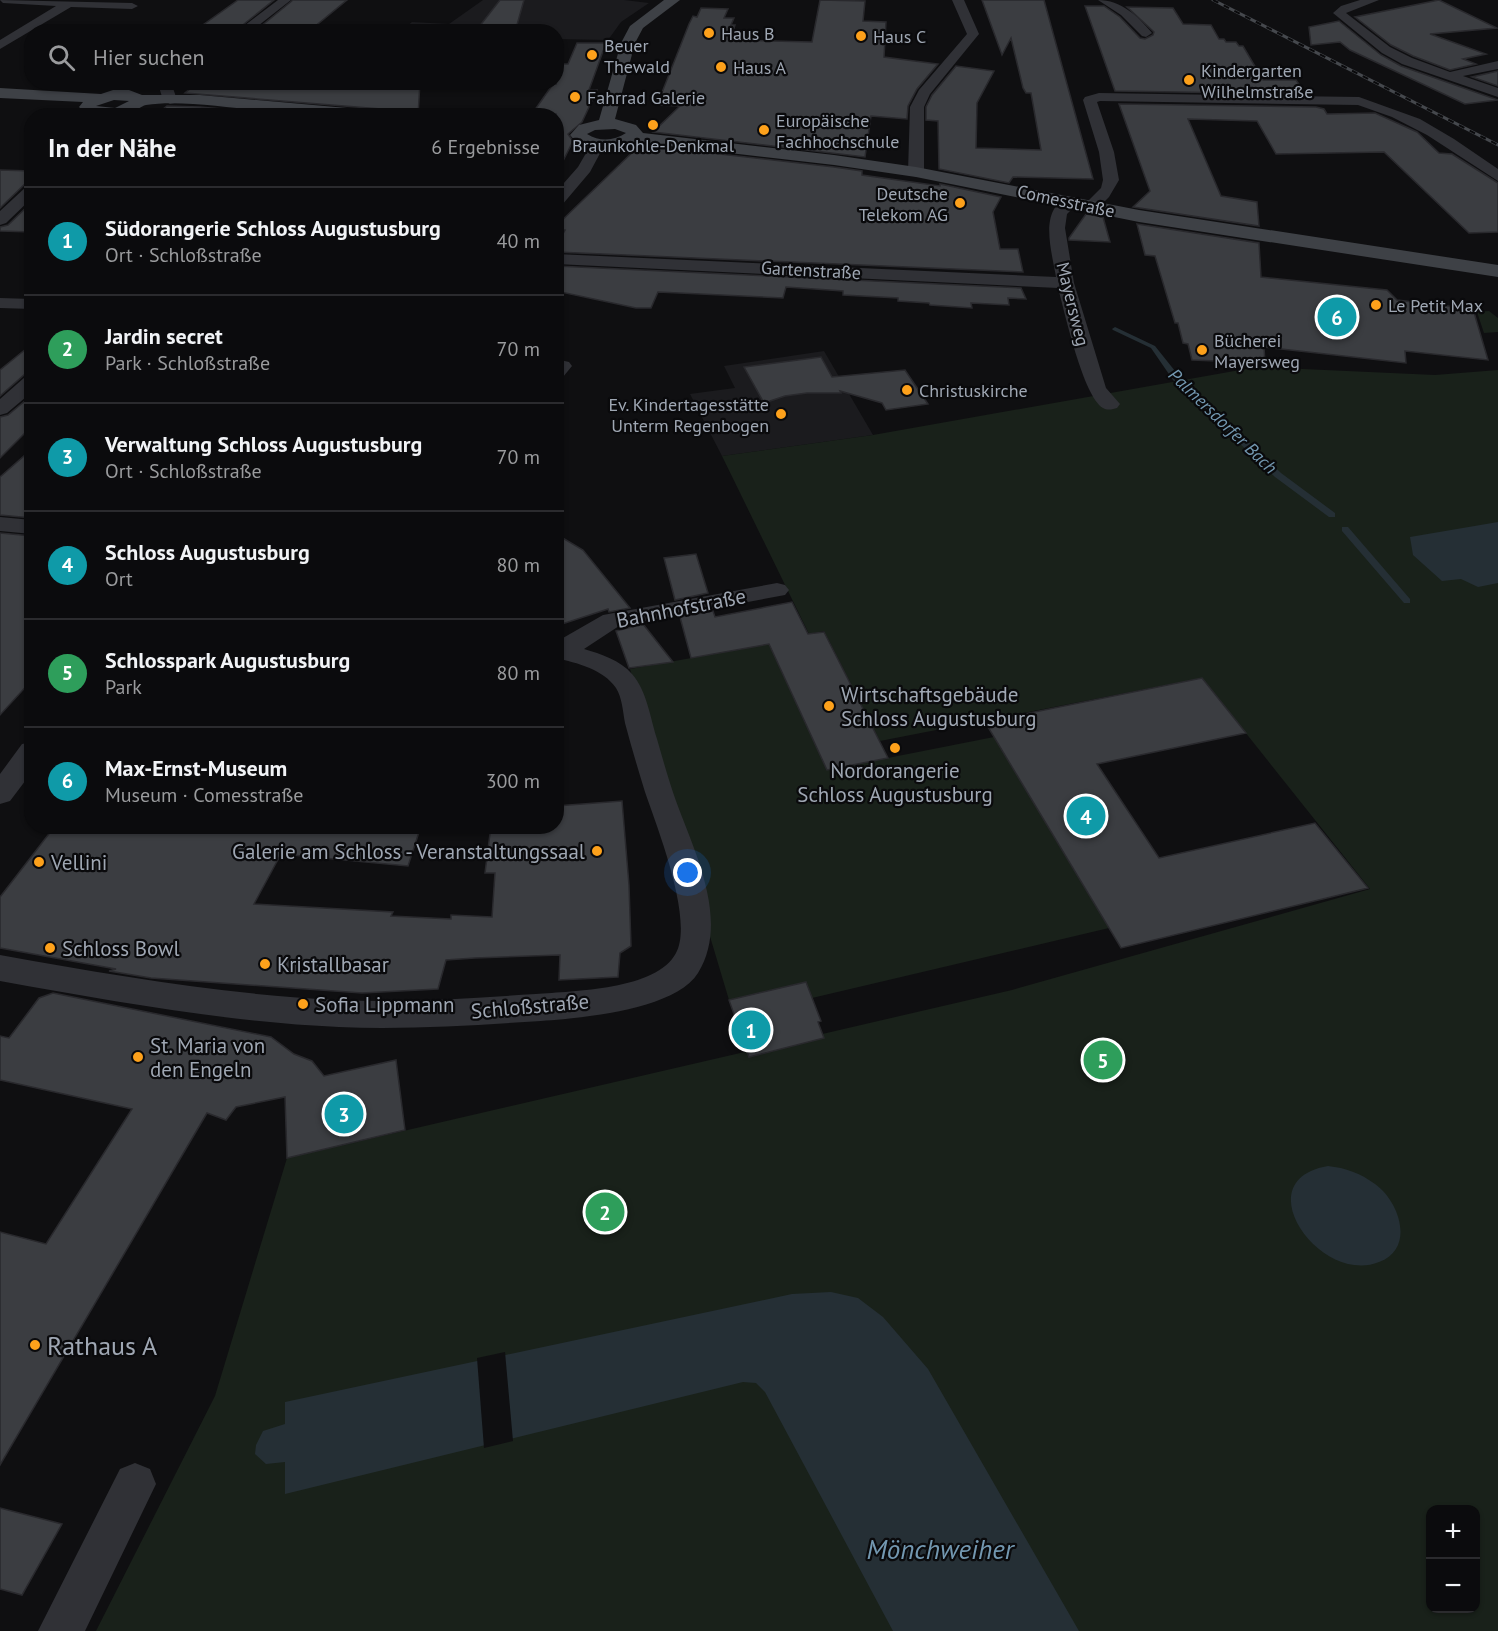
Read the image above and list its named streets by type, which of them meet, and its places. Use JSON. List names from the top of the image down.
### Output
{
  "streets": {
    "main road": ["Comesstraße"],
    "street": [
      "Gartenstraße",
      "Mayersweg",
      "Bahnhofstraße",
      "Schloßstraße"
    ]
  },
  "crossings": [
    ["Comesstraße", "Mayersweg"],
    ["Gartenstraße", "Mayersweg"]
  ],
  "water": ["Palmersdorfer Bach", "Mönchweiher"],
  "places": [
    "Haus B",
    "Haus C",
    "Beuer Thewald",
    "Haus A",
    "Kindergarten Wilhelmstraße",
    "Fahrrad Galerie",
    "Braunkohle-Denkmal",
    "Europäische Fachhochschule",
    "Deutsche Telekom AG",
    "Le Petit Max",
    "Bücherei Mayersweg",
    "Christuskirche",
    "Ev. Kindertagesstätte Unterm Regenbogen",
    "Wirtschaftsgebäude Schloss Augustusburg",
    "Nordorangerie Schloss Augustusburg",
    "Galerie am Schloss - Veranstaltungssaal",
    "Vellini",
    "Schloss Bowl",
    "Kristallbasar",
    "Sofia Lippmann",
    "St. Maria von den Engeln",
    "Rathaus A"
  ],
  "page": {
    "search": "Hier suchen",
    "heading": ["In der Nähe", "6 Ergebnisse"],
    "list": [
      {
        "mark": "1",
        "name": "Südorangerie Schloss Augustusburg",
        "note": "Ort · Schloßstraße",
        "value": "40 m"
      },
      {
        "mark": "2",
        "name": "Jardin secret",
        "note": "Park · Schloßstraße",
        "value": "70 m"
      },
      {
        "mark": "3",
        "name": "Verwaltung Schloss Augustusburg",
        "note": "Ort · Schloßstraße",
        "value": "70 m"
      },
      {
        "mark": "4",
        "name": "Schloss Augustusburg",
        "note": "Ort",
        "value": "80 m"
      },
      {
        "mark": "5",
        "name": "Schlosspark Augustusburg",
        "note": "Park",
        "value": "80 m"
      },
      {
        "mark": "6",
        "name": "Max-Ernst-Museum",
        "note": "Museum · Comesstraße",
        "value": "300 m"
      }
    ],
    "pins": [
      "6",
      "4",
      "1",
      "5",
      "3",
      "2"
    ],
    "map_buttons": ["+", "−"]
  }
}
